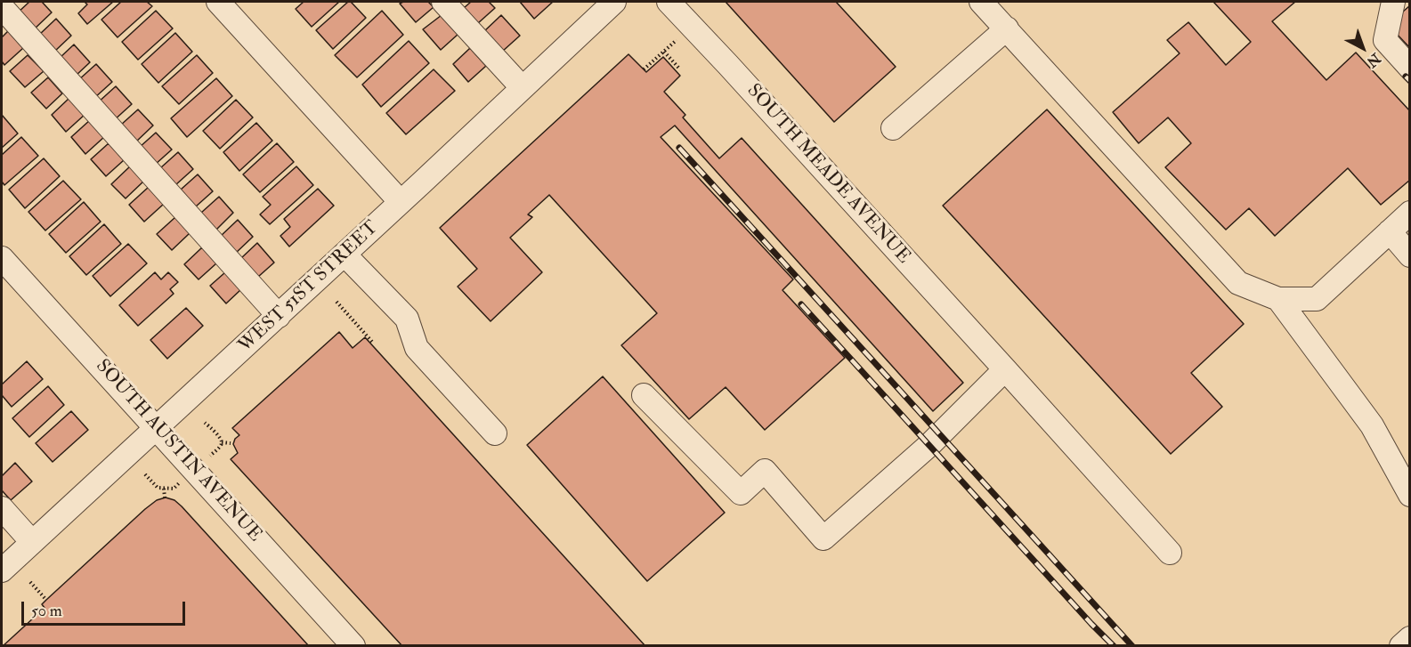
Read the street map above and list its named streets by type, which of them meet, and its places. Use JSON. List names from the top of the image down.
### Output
{
  "streets": {
    "street": ["SOUTH MEADE AVENUE", "WEST 51ST STREET", "SOUTH AUSTIN AVENUE"]
  },
  "crossings": [
    ["WEST 51ST STREET", "SOUTH AUSTIN AVENUE"]
  ],
  "scale_bar": "50 m",
  "north": "bottom right"
}
